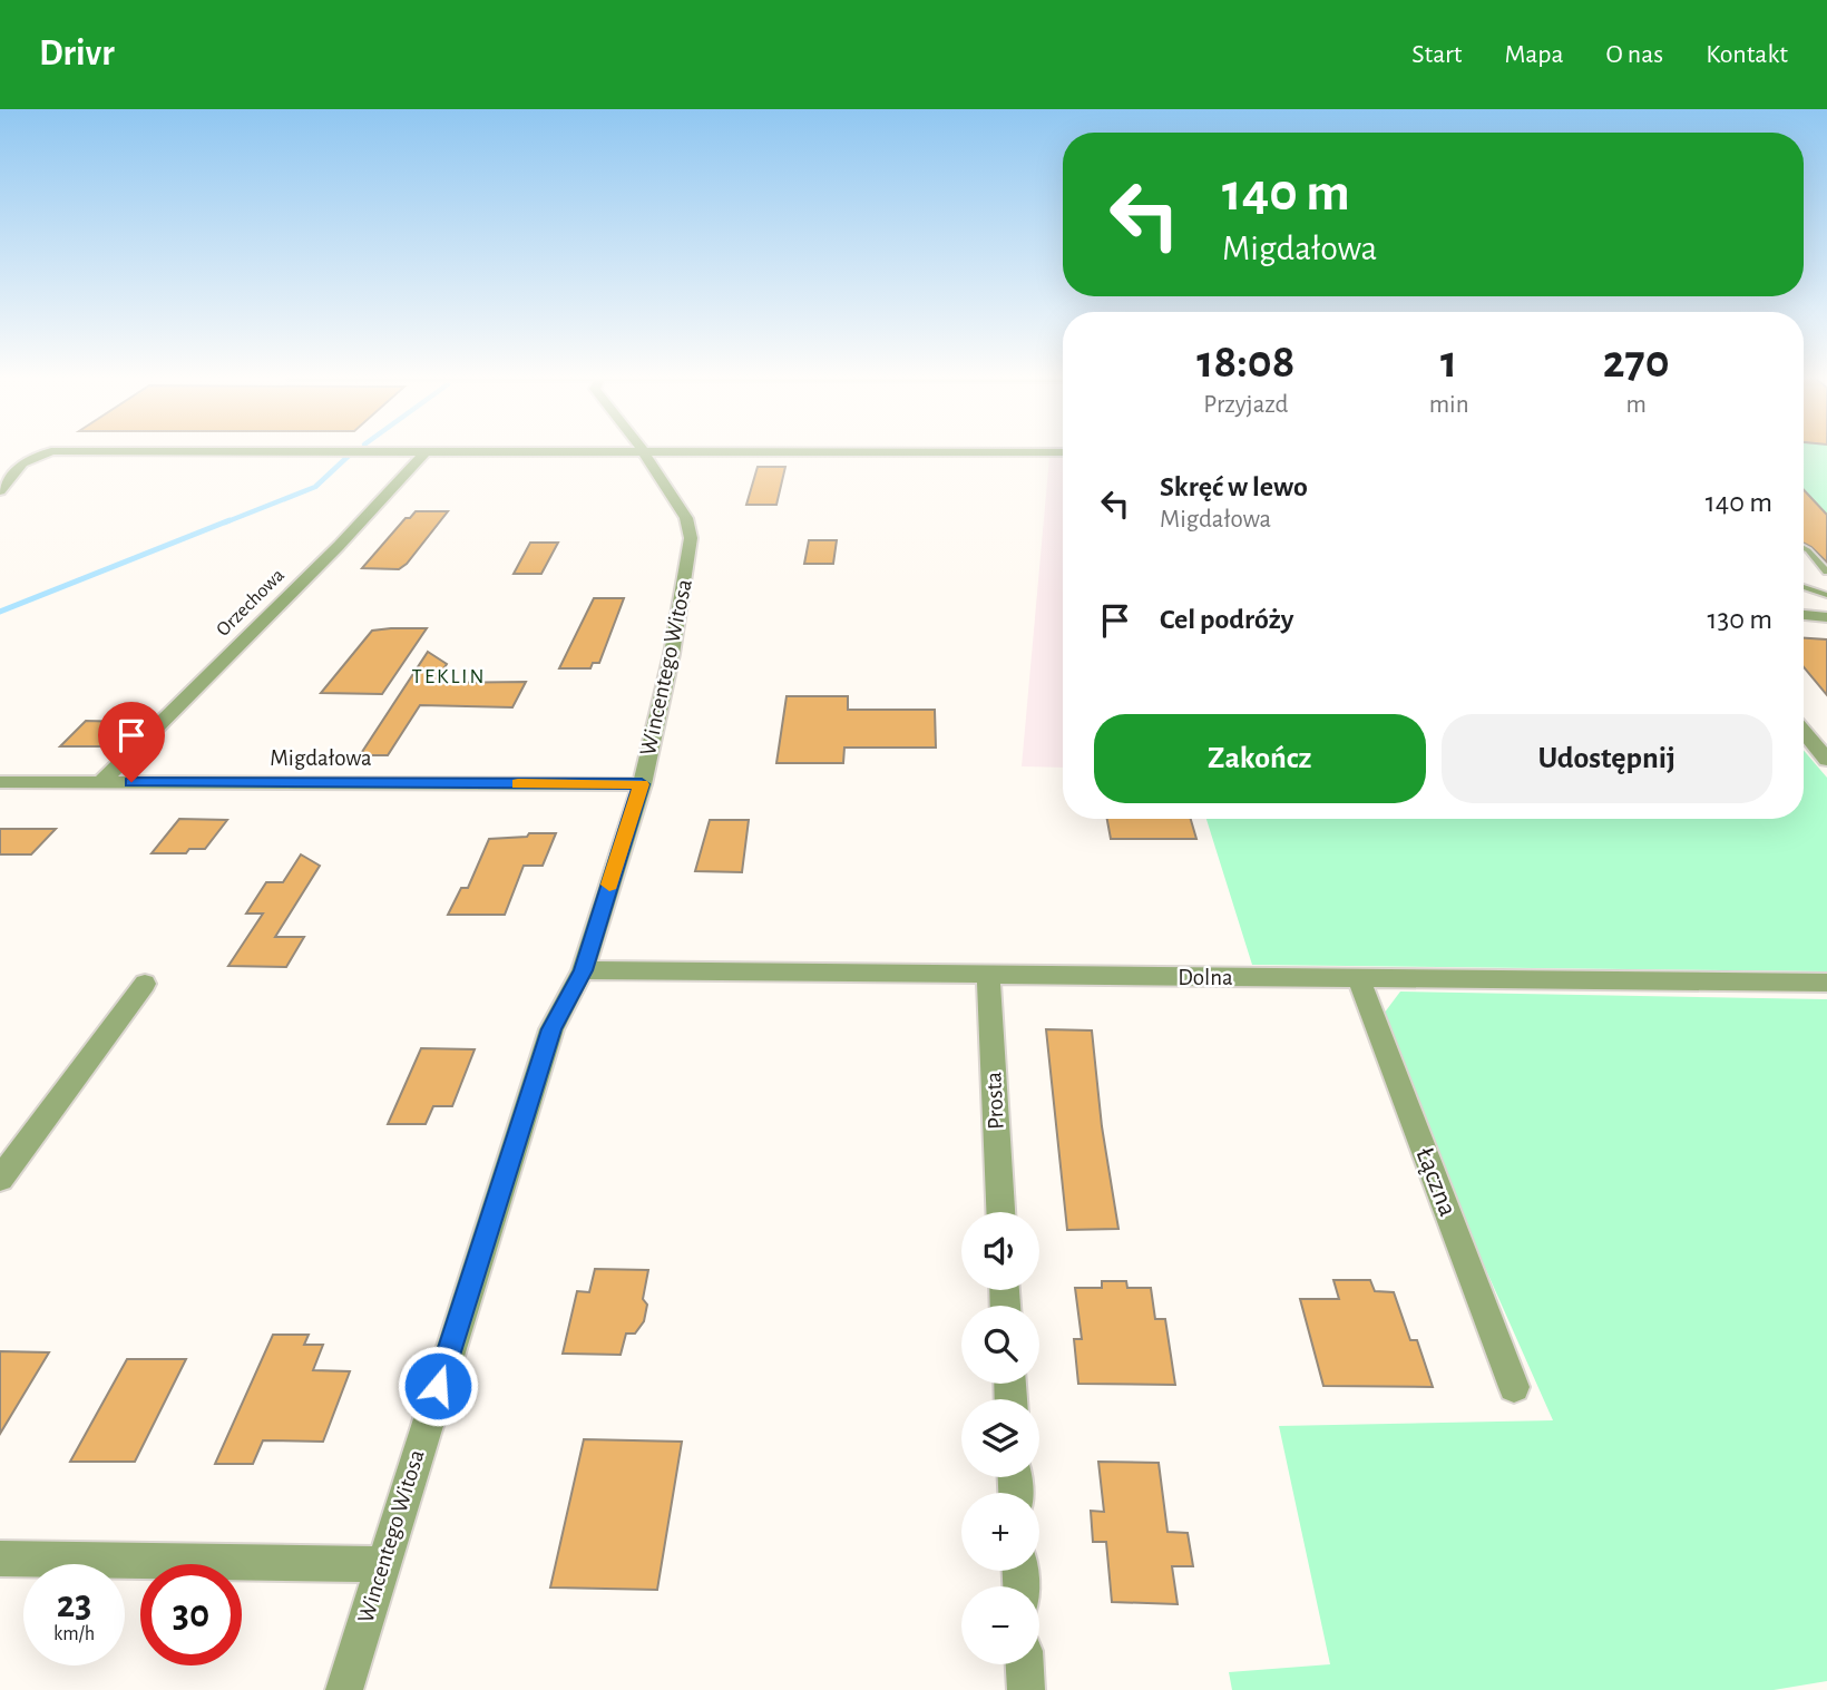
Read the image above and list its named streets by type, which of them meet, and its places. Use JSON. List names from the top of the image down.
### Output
{
  "streets": {
    "street": [
      "Orzechowa",
      "Wincentego Witosa",
      "Migdałowa",
      "Dolna",
      "Prosta",
      "Łączna"
    ]
  },
  "crossings": [
    ["Orzechowa", "Migdałowa"],
    ["Wincentego Witosa", "Migdałowa"],
    ["Wincentego Witosa", "Dolna"],
    ["Dolna", "Prosta"],
    ["Dolna", "Łączna"]
  ],
  "districts": ["TEKLIN"],
  "page": {
    "header": "Drivr",
    "nav": [
      "Start",
      "Mapa",
      "O nas",
      "Kontakt"
    ],
    "turn": ["140 m", "Migdałowa"],
    "eta": [
      "18:08",
      "Przyjazd",
      "1",
      "min",
      "270",
      "m"
    ],
    "list": [
      {
        "name": "Skręć w lewo",
        "note": "Migdałowa",
        "value": "140 m"
      },
      {
        "name": "Cel podróży",
        "value": "130 m"
      }
    ],
    "buttons": ["Zakończ", "Udostępnij"],
    "map_buttons": ["+", "−"],
    "speed": "23 km/h",
    "limit": "30"
  }
}
